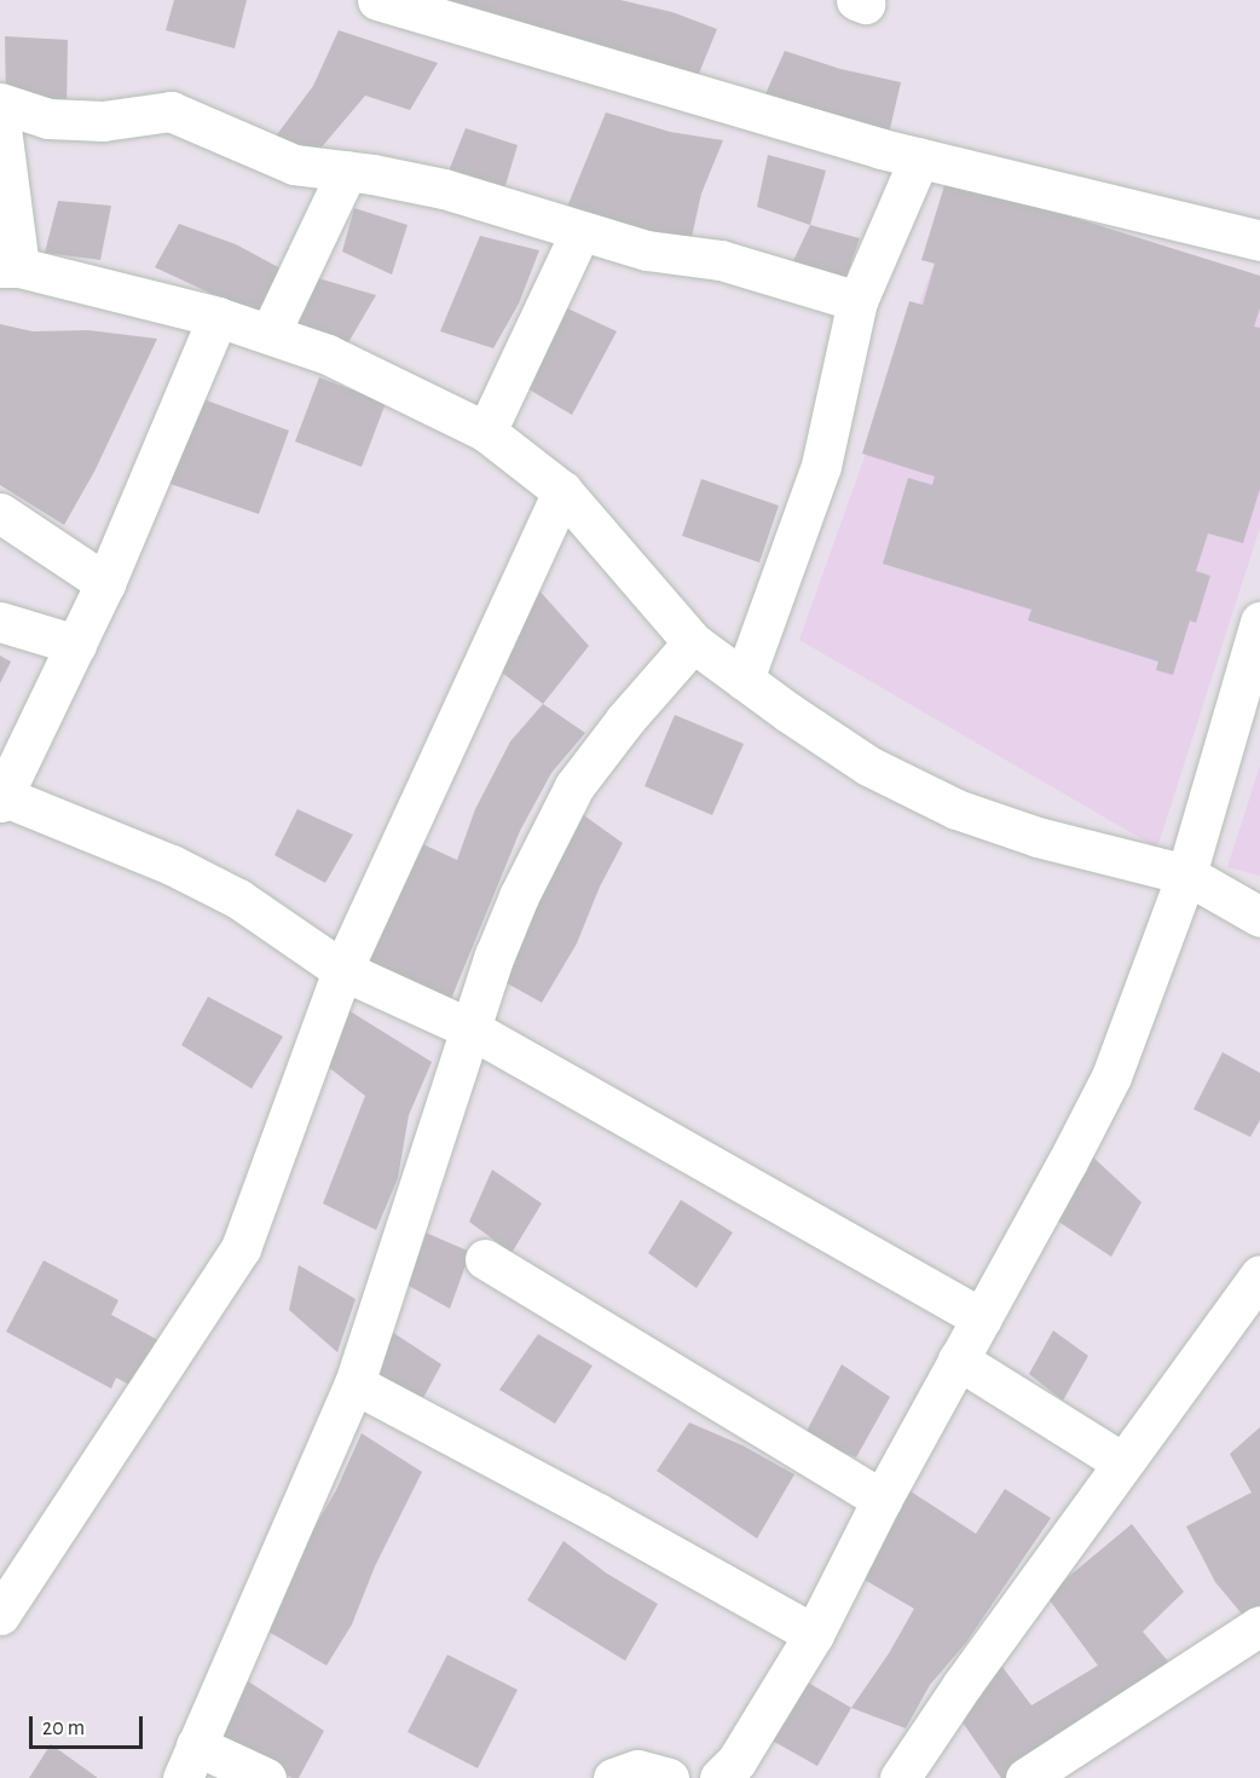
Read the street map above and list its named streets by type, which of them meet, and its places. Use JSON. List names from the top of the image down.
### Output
{
  "scale_bar": "20 m"
}
